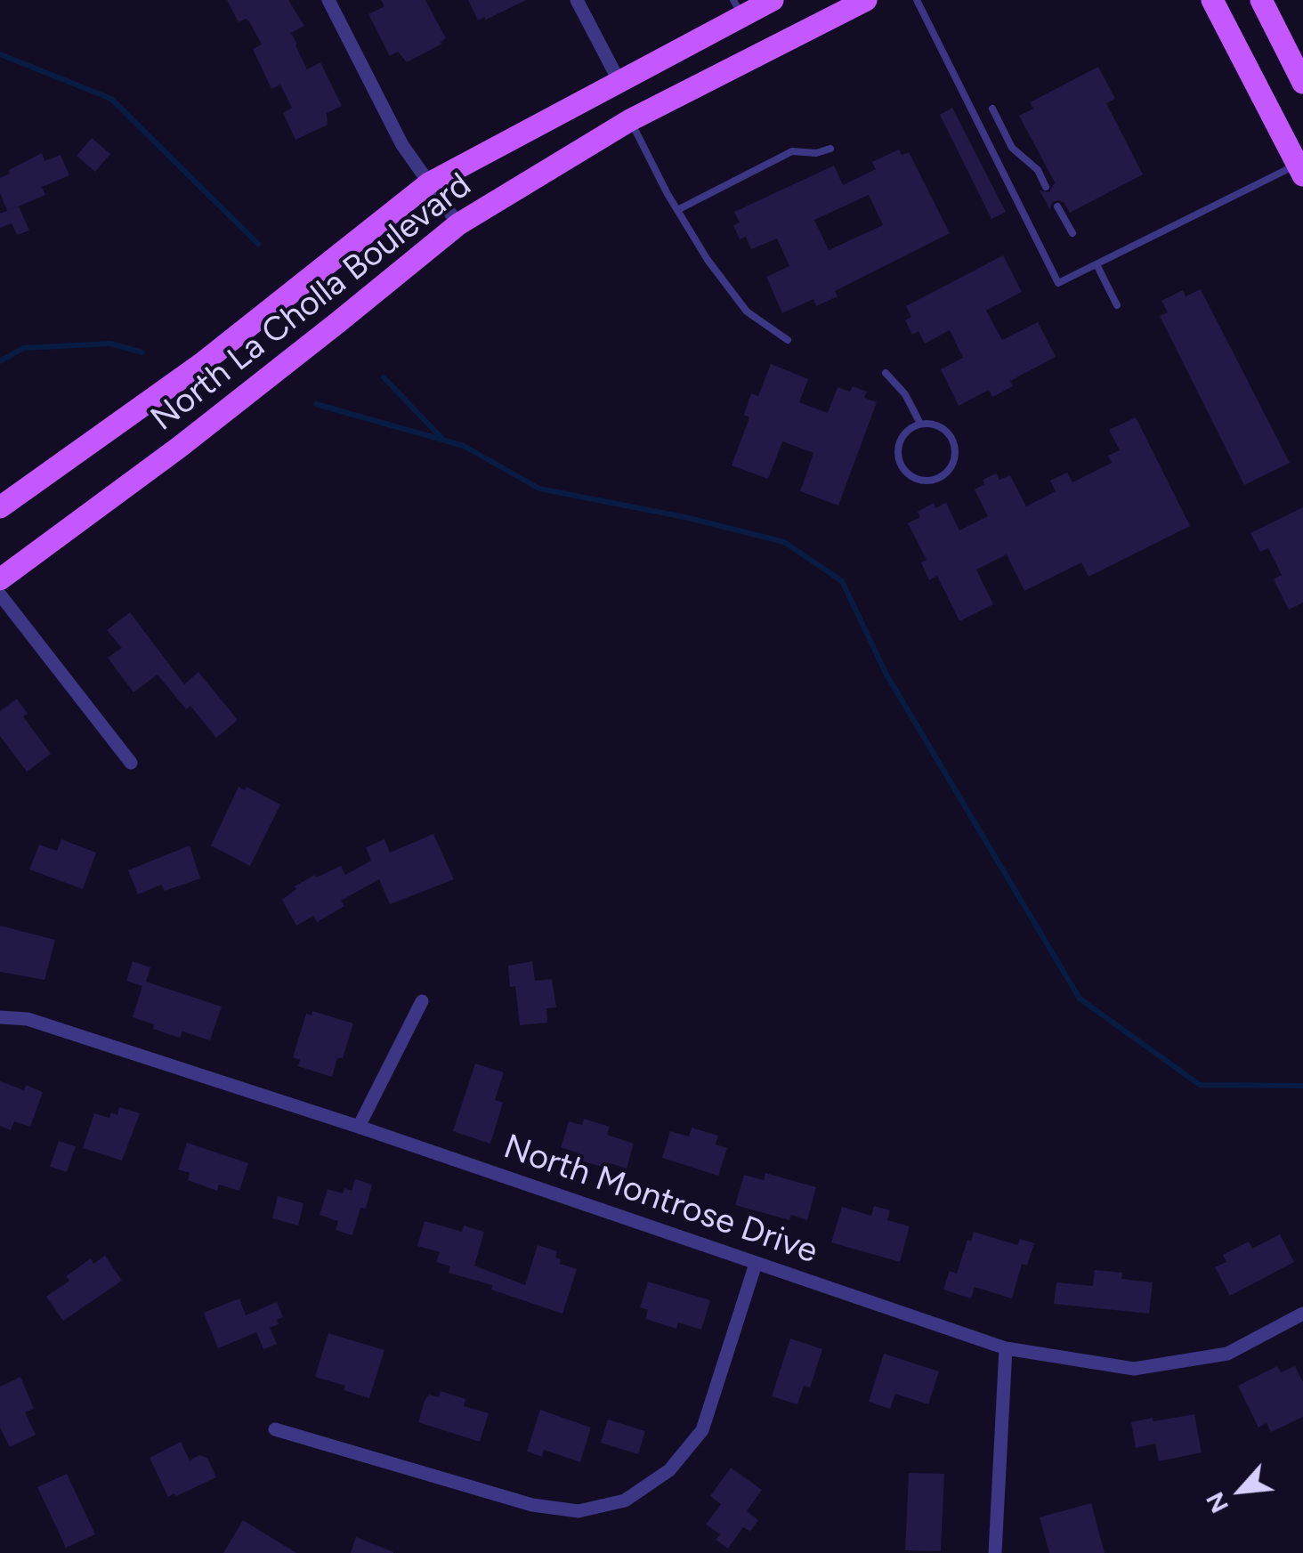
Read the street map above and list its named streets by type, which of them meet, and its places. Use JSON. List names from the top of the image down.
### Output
{
  "streets": {
    "main road": ["North La Cholla Boulevard"],
    "street": ["North Montrose Drive"]
  },
  "north": "bottom left"
}
